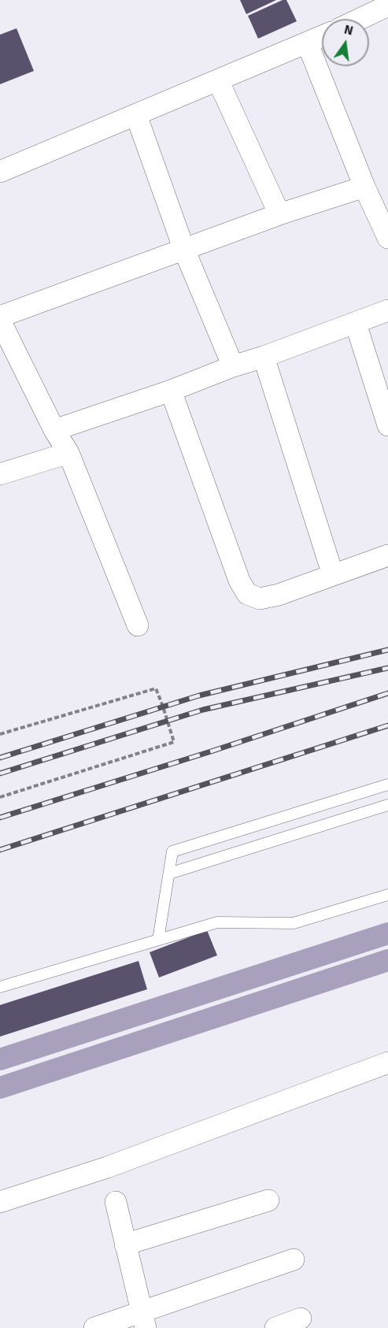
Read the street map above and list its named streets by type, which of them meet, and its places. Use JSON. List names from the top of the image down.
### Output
{
  "north": "top"
}
